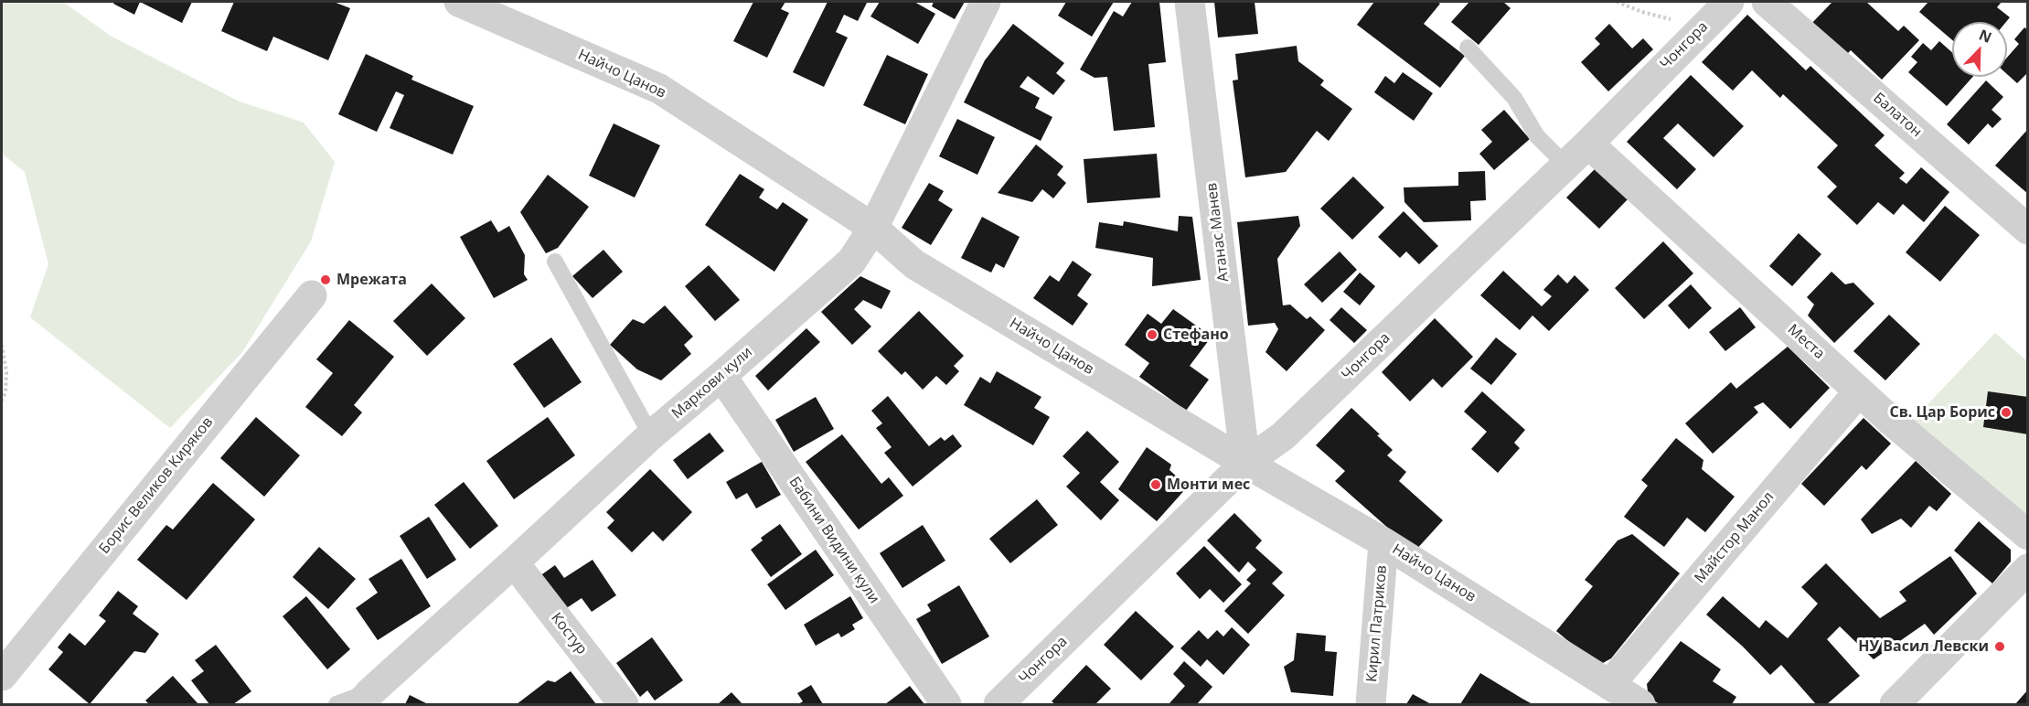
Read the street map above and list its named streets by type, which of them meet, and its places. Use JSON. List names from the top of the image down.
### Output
{
  "streets": {
    "street": [
      "Чонгора",
      "Найчо Цанов",
      "Балатон",
      "Атанас Манев",
      "Места",
      "Маркови кули",
      "Борис Великов Киряков",
      "Майстор Манол",
      "Бабини Видини кули",
      "Кирил Патриков",
      "Костур"
    ]
  },
  "crossings": [
    ["Чонгора", "Найчо Цанов"],
    ["Чонгора", "Атанас Манев"],
    ["Чонгора", "Места"],
    ["Найчо Цанов", "Атанас Манев"],
    ["Найчо Цанов", "Маркови кули"],
    ["Найчо Цанов", "Майстор Манол"],
    ["Найчо Цанов", "Кирил Патриков"],
    ["Места", "Майстор Манол"],
    ["Маркови кули", "Бабини Видини кули"],
    ["Маркови кули", "Костур"]
  ],
  "places": [
    "Мрежата",
    "Стефано",
    "Св. Цар Борис",
    "Монти мес",
    "НУ Васил Левски"
  ],
  "north": "top right"
}
